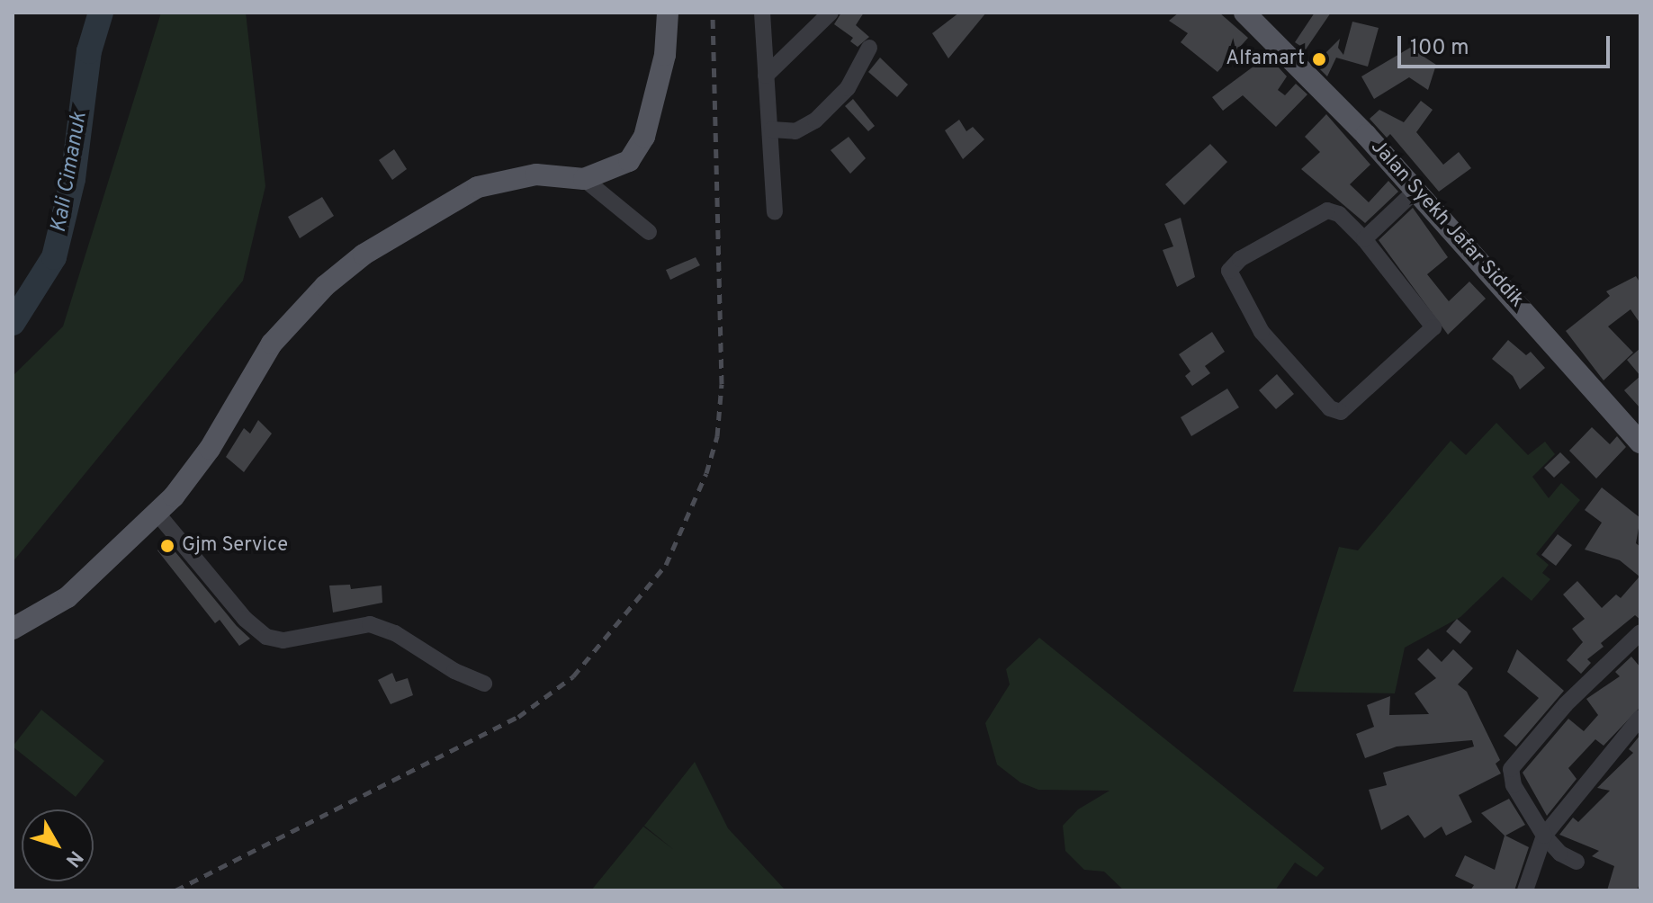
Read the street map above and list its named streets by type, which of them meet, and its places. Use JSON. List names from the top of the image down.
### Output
{
  "streets": {
    "main road": ["Jalan Syekh Jafar Siddik"]
  },
  "water": ["Kali Cimanuk"],
  "places": ["Alfamart", "Gjm Service"],
  "scale_bar": "100 m",
  "north": "bottom right"
}
